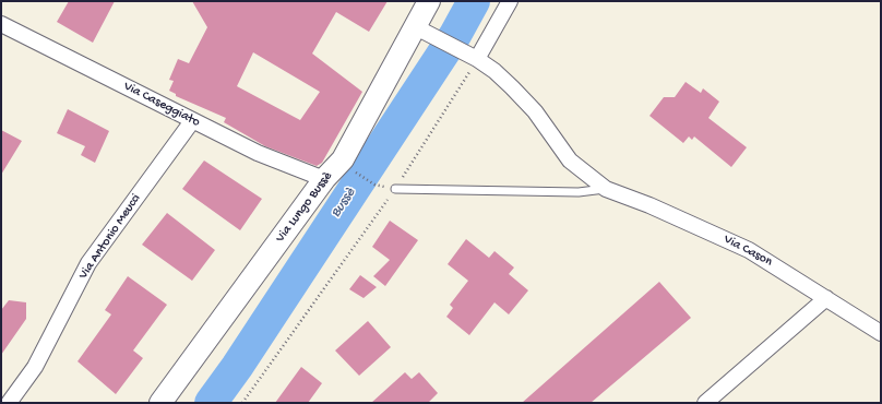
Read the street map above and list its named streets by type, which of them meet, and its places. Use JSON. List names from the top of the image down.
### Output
{
  "streets": {
    "main road": ["Via Lungo Bussè"],
    "street": ["Via Caseggiato", "Via Antonio Meucci", "Via Cason"]
  },
  "crossings": [
    ["Via Caseggiato", "Via Lungo Bussè"],
    ["Via Caseggiato", "Via Antonio Meucci"],
    ["Via Lungo Bussè", "Via Cason"]
  ],
  "water": ["Bussè"]
}
